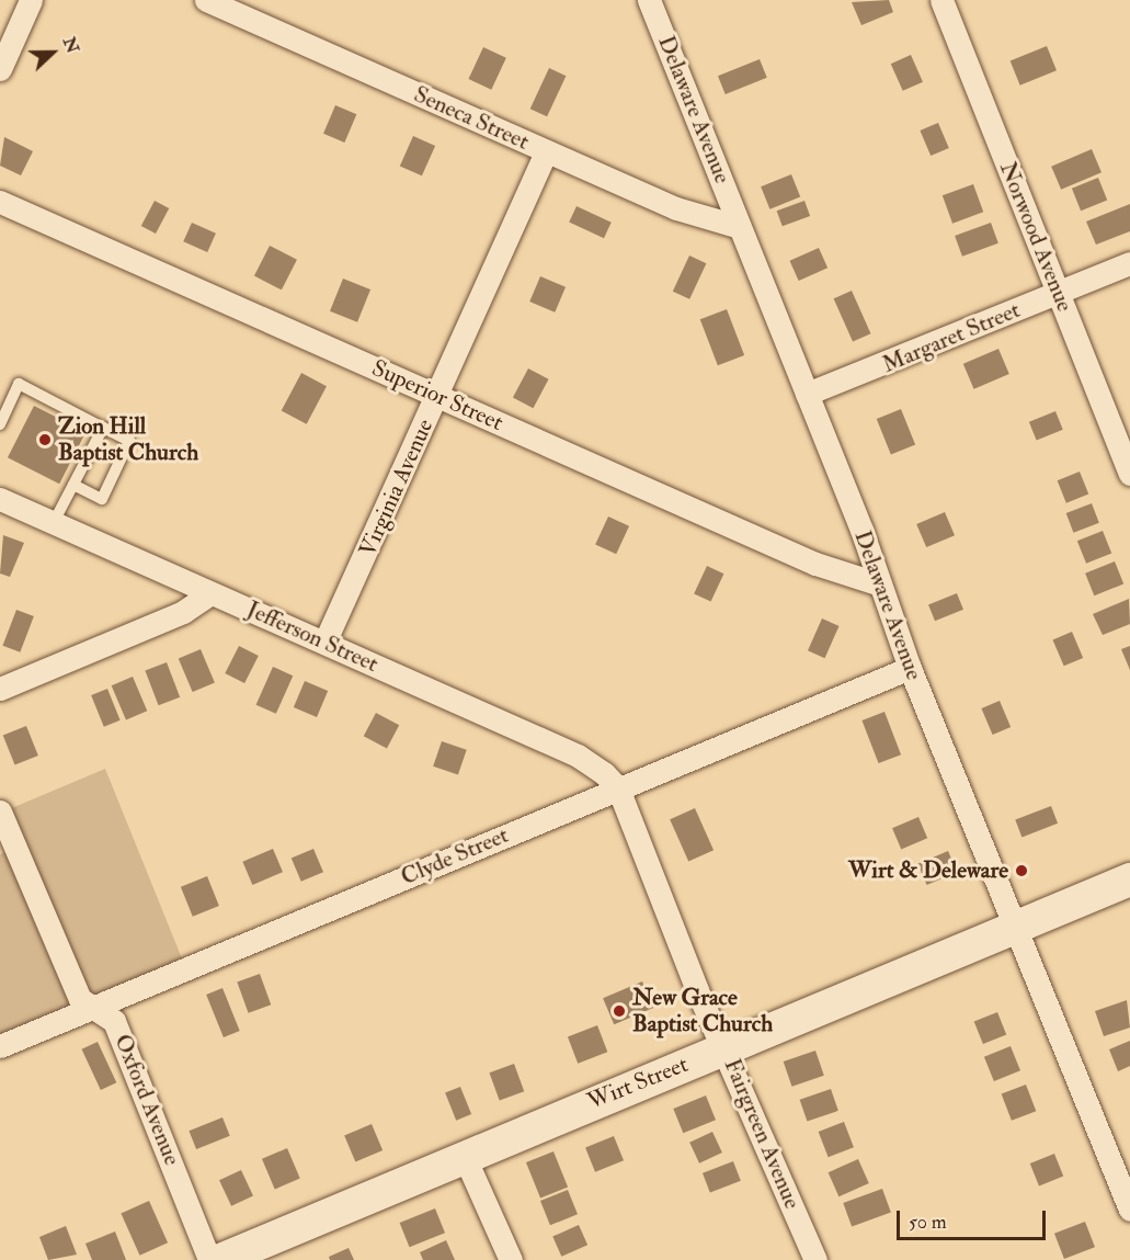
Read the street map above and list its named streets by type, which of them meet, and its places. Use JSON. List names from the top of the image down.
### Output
{
  "streets": {
    "main road": ["Wirt Street"],
    "street": [
      "Delaware Avenue",
      "Seneca Street",
      "Norwood Avenue",
      "Margaret Street",
      "Superior Street",
      "Virginia Avenue",
      "Jefferson Street",
      "Clyde Street",
      "Oxford Avenue",
      "Fairgreen Avenue"
    ]
  },
  "crossings": [
    ["Delaware Avenue", "Seneca Street"],
    ["Delaware Avenue", "Margaret Street"],
    ["Delaware Avenue", "Superior Street"],
    ["Delaware Avenue", "Clyde Street"],
    ["Delaware Avenue", "Wirt Street"],
    ["Seneca Street", "Virginia Avenue"],
    ["Norwood Avenue", "Margaret Street"],
    ["Superior Street", "Virginia Avenue"],
    ["Virginia Avenue", "Jefferson Street"],
    ["Jefferson Street", "Clyde Street"],
    ["Jefferson Street", "Fairgreen Avenue"],
    ["Clyde Street", "Oxford Avenue"],
    ["Clyde Street", "Fairgreen Avenue"],
    ["Wirt Street", "Fairgreen Avenue"]
  ],
  "places": ["Zion Hill Baptist Church", "Wirt & Deleware", "New Grace Baptist Church"],
  "scale_bar": "50 m",
  "north": "right"
}
